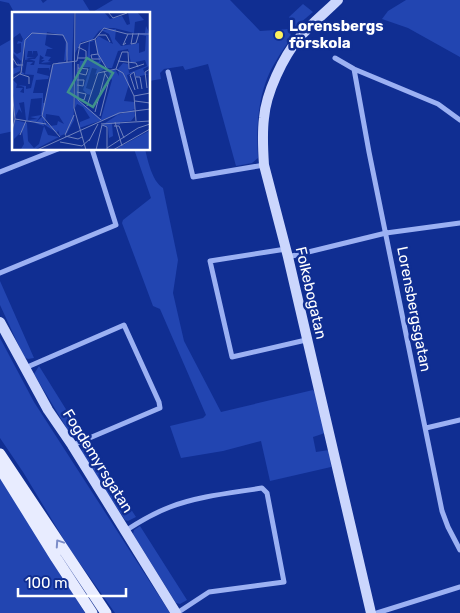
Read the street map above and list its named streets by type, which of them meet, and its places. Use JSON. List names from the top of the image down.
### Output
{
  "streets": {
    "street": ["Folkebogatan", "Lorensbergsgatan", "Fogdemyrsgatan"]
  },
  "places": ["Lorensbergs förskola"],
  "scale_bar": "100 m"
}
